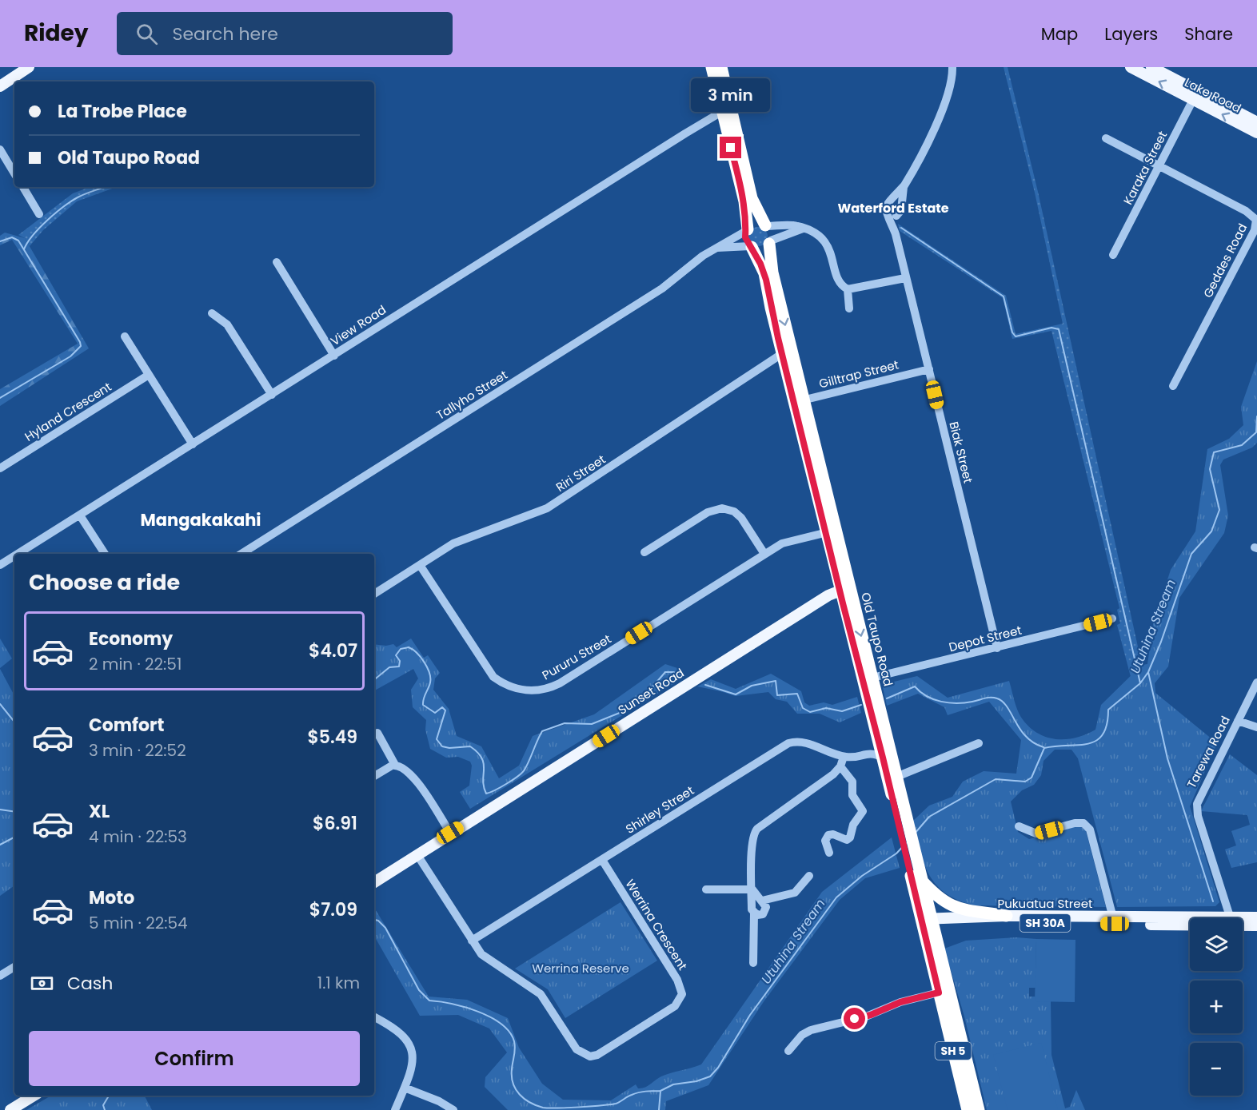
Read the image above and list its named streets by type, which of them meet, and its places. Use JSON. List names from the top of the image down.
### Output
{
  "streets": {
    "highway": ["Old Taupo Road", "SH 5"],
    "main road": [
      "Lake Road",
      "Sunset Road",
      "Pukuatua Street",
      "SH 30A"
    ],
    "street": [
      "Karaka Street",
      "Geddes Road",
      "View Road",
      "Gilltrap Street",
      "Tallyho Street",
      "Hyland Crescent",
      "Biak Street",
      "Riri Street",
      "Depot Street",
      "Pururu Street",
      "Tarewa Road",
      "Shirley Street",
      "Werrina Crescent"
    ]
  },
  "crossings": [
    ["Lake Road", "Karaka Street"],
    ["Karaka Street", "Geddes Road"],
    ["View Road", "SH 5"],
    ["Gilltrap Street", "Biak Street"],
    ["Gilltrap Street", "Old Taupo Road"],
    ["Tallyho Street", "Old Taupo Road"],
    ["Tallyho Street", "SH 5"],
    ["Biak Street", "Depot Street"],
    ["Riri Street", "Old Taupo Road"],
    ["Riri Street", "Pururu Street"],
    ["Depot Street", "Old Taupo Road"],
    ["Old Taupo Road", "Pururu Street"],
    ["Old Taupo Road", "Sunset Road"],
    ["Old Taupo Road", "Shirley Street"],
    ["Old Taupo Road", "Pukuatua Street"],
    ["Old Taupo Road", "SH 5"],
    ["Sunset Road", "Werrina Crescent"],
    ["Shirley Street", "Werrina Crescent"]
  ],
  "districts": ["Waterford Estate", "Mangakakahi"],
  "water": ["Utuhina Stream"],
  "parks": ["Werrina Reserve"],
  "page": {
    "header": "Ridey",
    "search": "Search here",
    "nav": ["Map", "Layers", "Share"],
    "bubble": "3 min",
    "banner": ["La Trobe Place", "Old Taupo Road"],
    "heading": "Choose a ride",
    "list": [
      {
        "name": "Economy",
        "note": "2 min · 22:51",
        "value": "$4.07"
      },
      {
        "name": "Comfort",
        "note": "3 min · 22:52",
        "value": "$5.49"
      },
      {
        "name": "XL",
        "note": "4 min · 22:53",
        "value": "$6.91"
      },
      {
        "name": "Moto",
        "note": "5 min · 22:54",
        "value": "$7.09"
      }
    ],
    "map_buttons": ["+", "−"],
    "pay": ["Cash", "1.1 km"],
    "buttons": "Confirm"
  }
}
